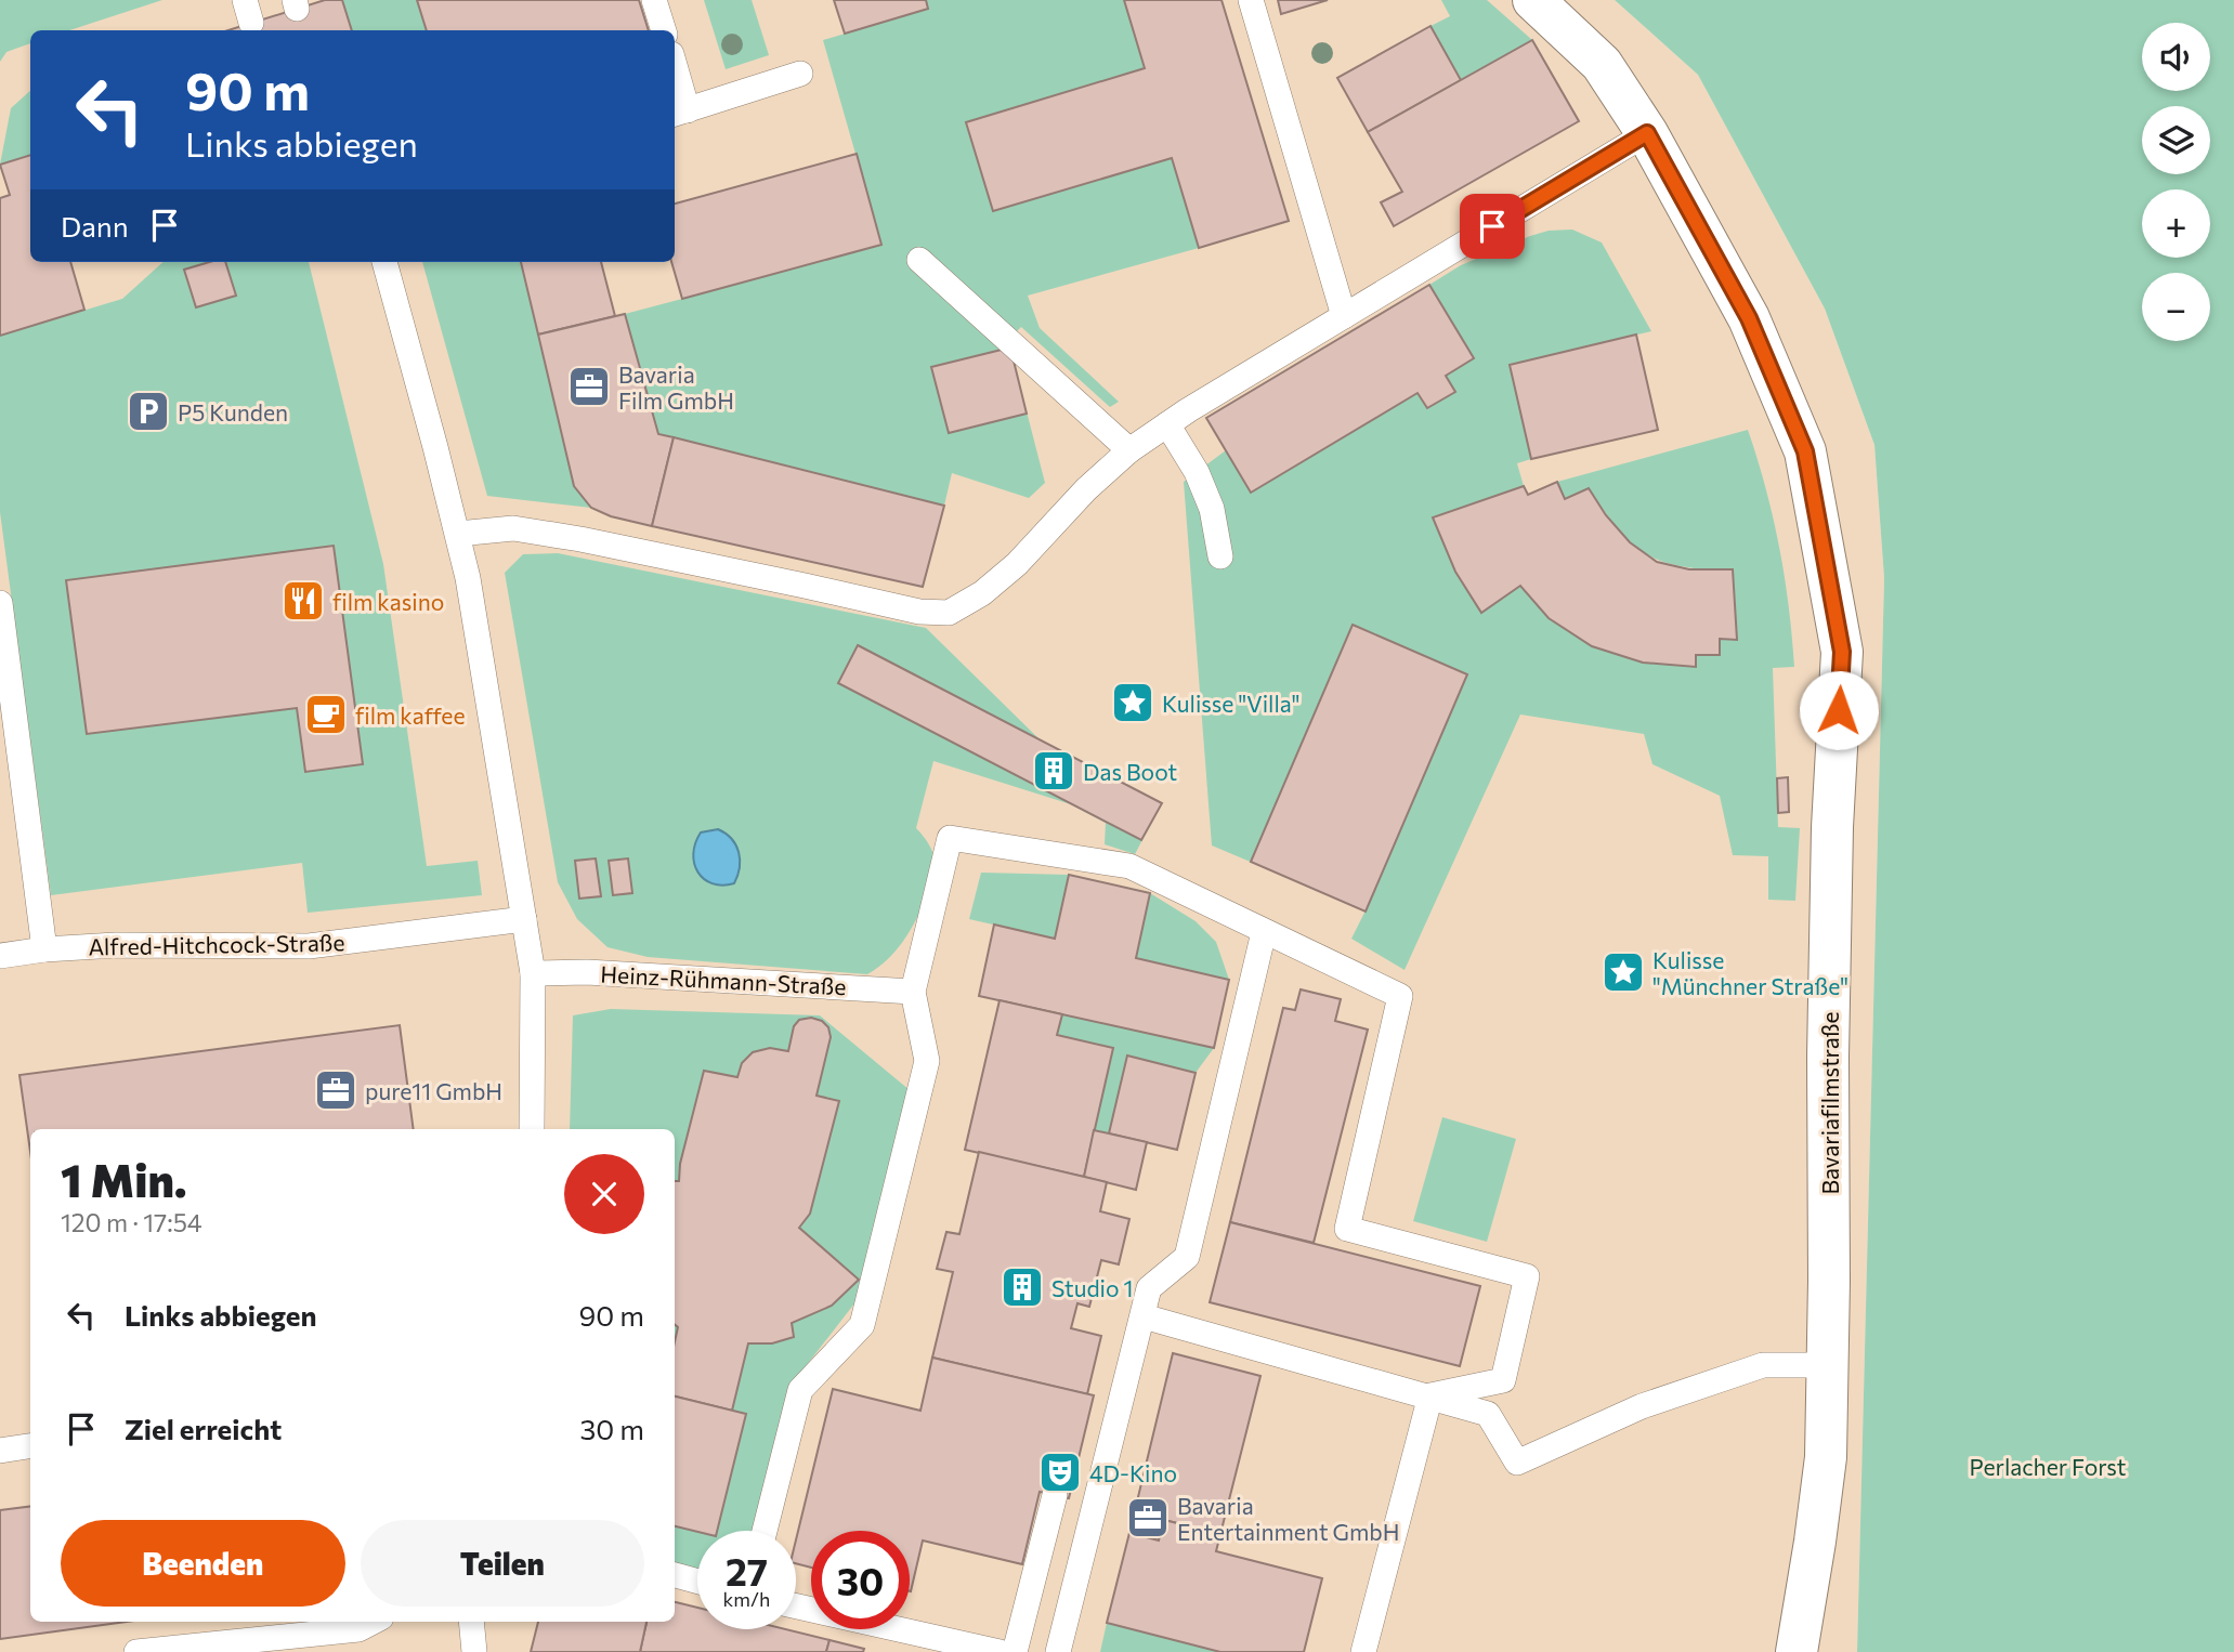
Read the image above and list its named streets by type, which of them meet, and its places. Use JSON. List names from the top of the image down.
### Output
{
  "streets": {
    "street": ["Bavariafilmstraße"],
    "lane": ["Alfred-Hitchcock-Straße", "Heinz-Rühmann-Straße"]
  },
  "parks": ["Perlacher Forst"],
  "places": {
    "office": ["Bavaria Film GmbH", "pure11 GmbH", "Bavaria Entertainment GmbH"],
    "parking": ["P5 Kunden"],
    "restaurant": ["film kasino"],
    "place": ["Kulisse \"Villa\"", "Kulisse \"Münchner Straße\""],
    "cafe": ["film kaffee"],
    "building": ["Das Boot", "Studio 1"],
    "theatre": ["4D-Kino"]
  },
  "page": {
    "map_buttons": ["+", "−"],
    "turn": ["90 m", "Links abbiegen"],
    "then": "Dann",
    "heading": ["1 Min.", "120 m · 17:54"],
    "list": [
      {
        "name": "Links abbiegen",
        "value": "90 m"
      },
      {
        "name": "Ziel erreicht",
        "value": "30 m"
      }
    ],
    "buttons": ["Beenden", "Teilen"],
    "speed": "27 km/h",
    "limit": "30"
  }
}
